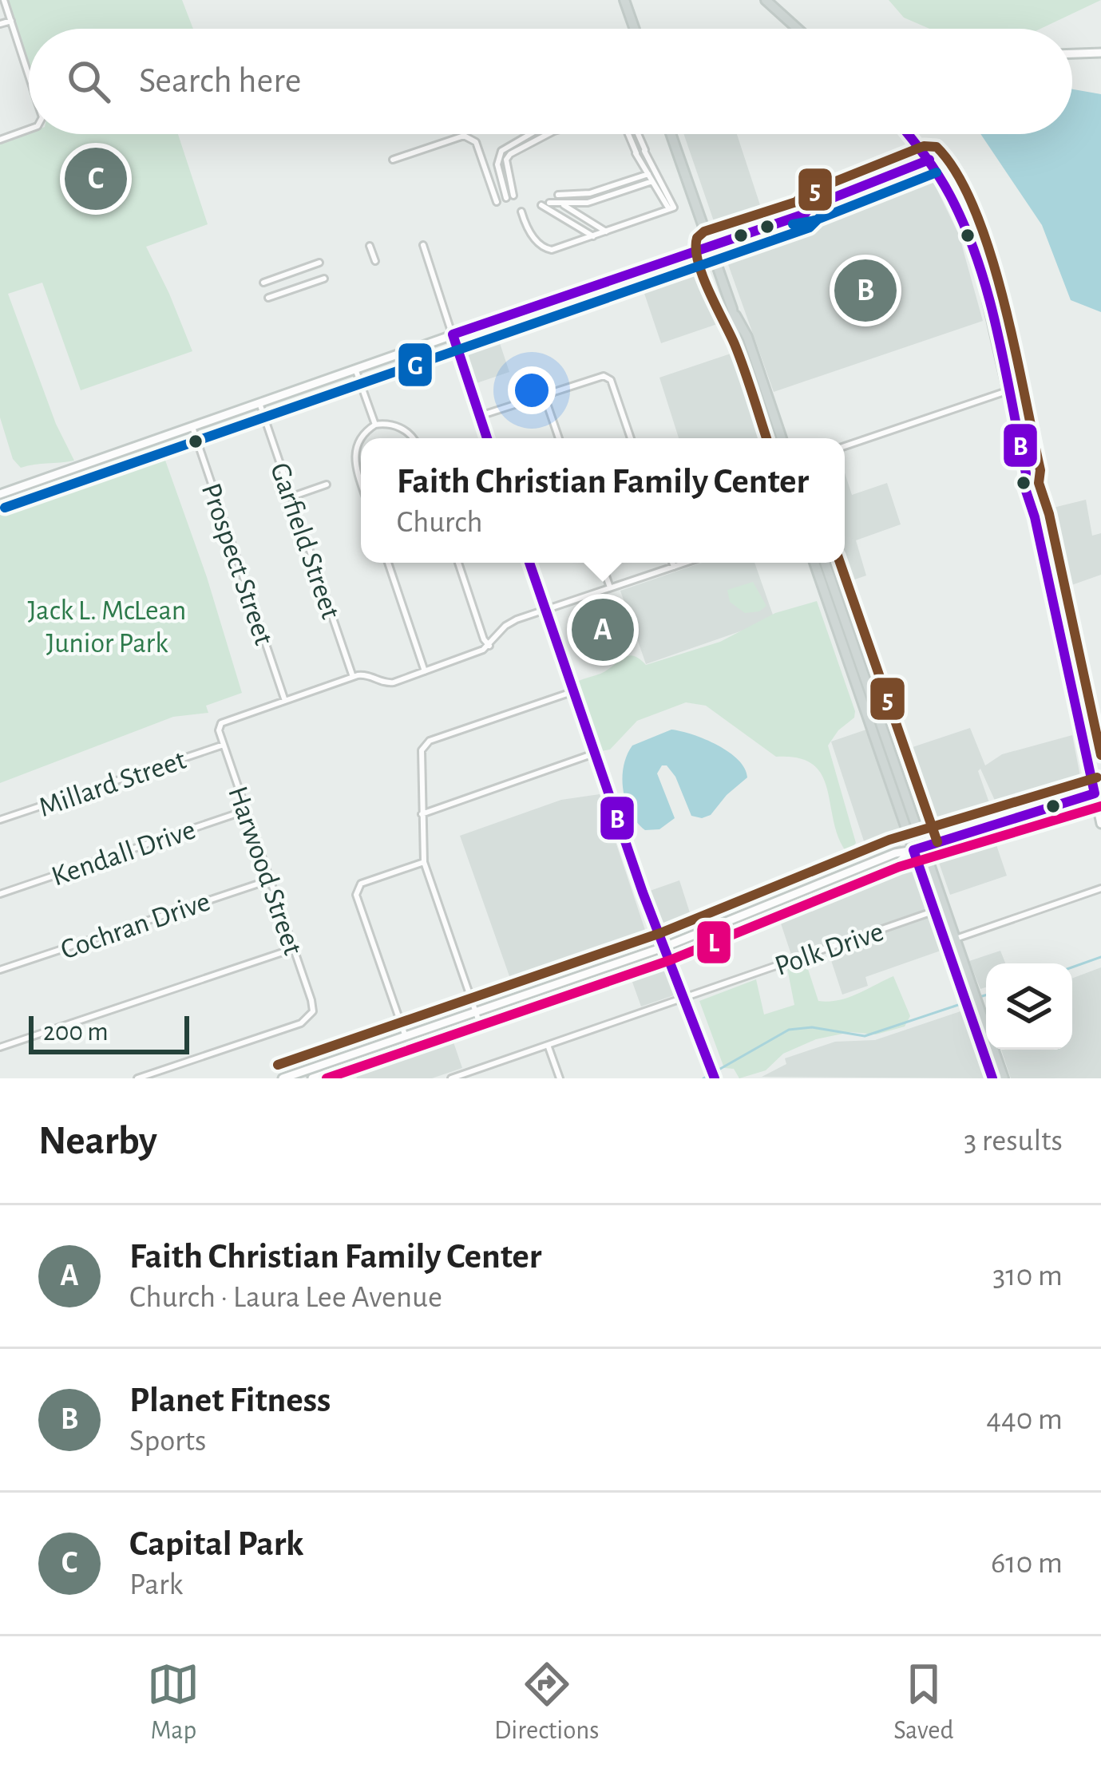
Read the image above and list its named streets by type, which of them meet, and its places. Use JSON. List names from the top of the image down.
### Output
{
  "streets": {
    "street": [
      "Garfield Street",
      "Prospect Street",
      "Millard Street",
      "Kendall Drive",
      "Harwood Street",
      "Cochran Drive",
      "Polk Drive"
    ]
  },
  "crossings": [
    ["Prospect Street", "Harwood Street"],
    ["Millard Street", "Harwood Street"],
    ["Kendall Drive", "Harwood Street"],
    ["Harwood Street", "Cochran Drive"]
  ],
  "parks": ["Jack L. McLean Junior Park"],
  "lines": [
    "transit line B",
    "transit line 5",
    "transit line G",
    "transit line L"
  ],
  "scale_bar": "200 m",
  "page": {
    "search": "Search here",
    "pins": ["C", "B", "A"],
    "popup": ["Faith Christian Family Center", "Church"],
    "scale": "200 m",
    "heading": ["Nearby", "3 results"],
    "list": [
      {
        "mark": "A",
        "name": "Faith Christian Family Center",
        "note": "Church · Laura Lee Avenue",
        "value": "310 m"
      },
      {
        "mark": "B",
        "name": "Planet Fitness",
        "note": "Sports",
        "value": "440 m"
      },
      {
        "mark": "C",
        "name": "Capital Park",
        "note": "Park",
        "value": "610 m"
      }
    ],
    "nav": ["Map", "Directions", "Saved"]
  }
}
